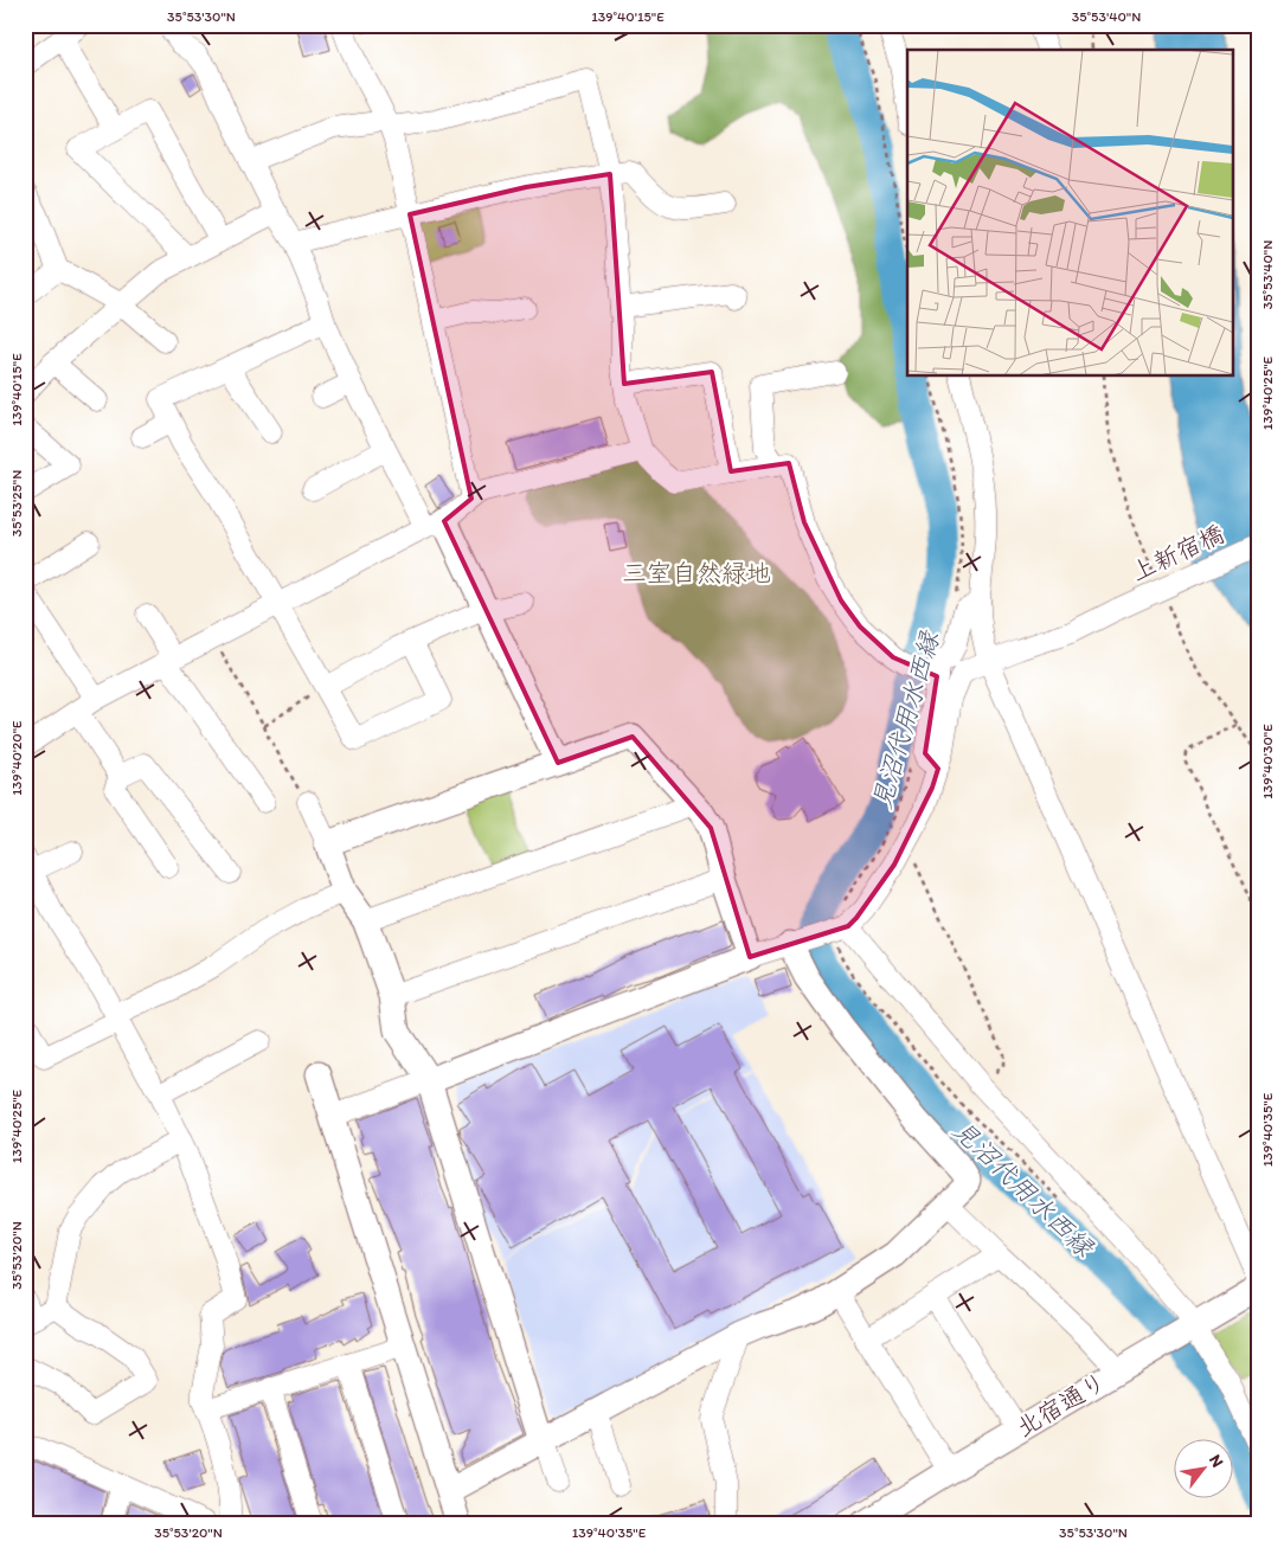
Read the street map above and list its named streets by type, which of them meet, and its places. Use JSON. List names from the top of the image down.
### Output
{
  "streets": {
    "street": ["上新宿橋", "北宿通り"]
  },
  "water": ["見沼代用水西縁"],
  "parks": ["三室自然緑地"],
  "north": "top right",
  "coordinates": [
    "35°53'30\"N",
    "139°40'15\"E",
    "35°53'40\"N",
    "139°40'25\"E",
    "35°53'25\"N",
    "139°40'20\"E",
    "139°40'30\"E",
    "139°40'35\"E",
    "35°53'20\"N"
  ]
}
